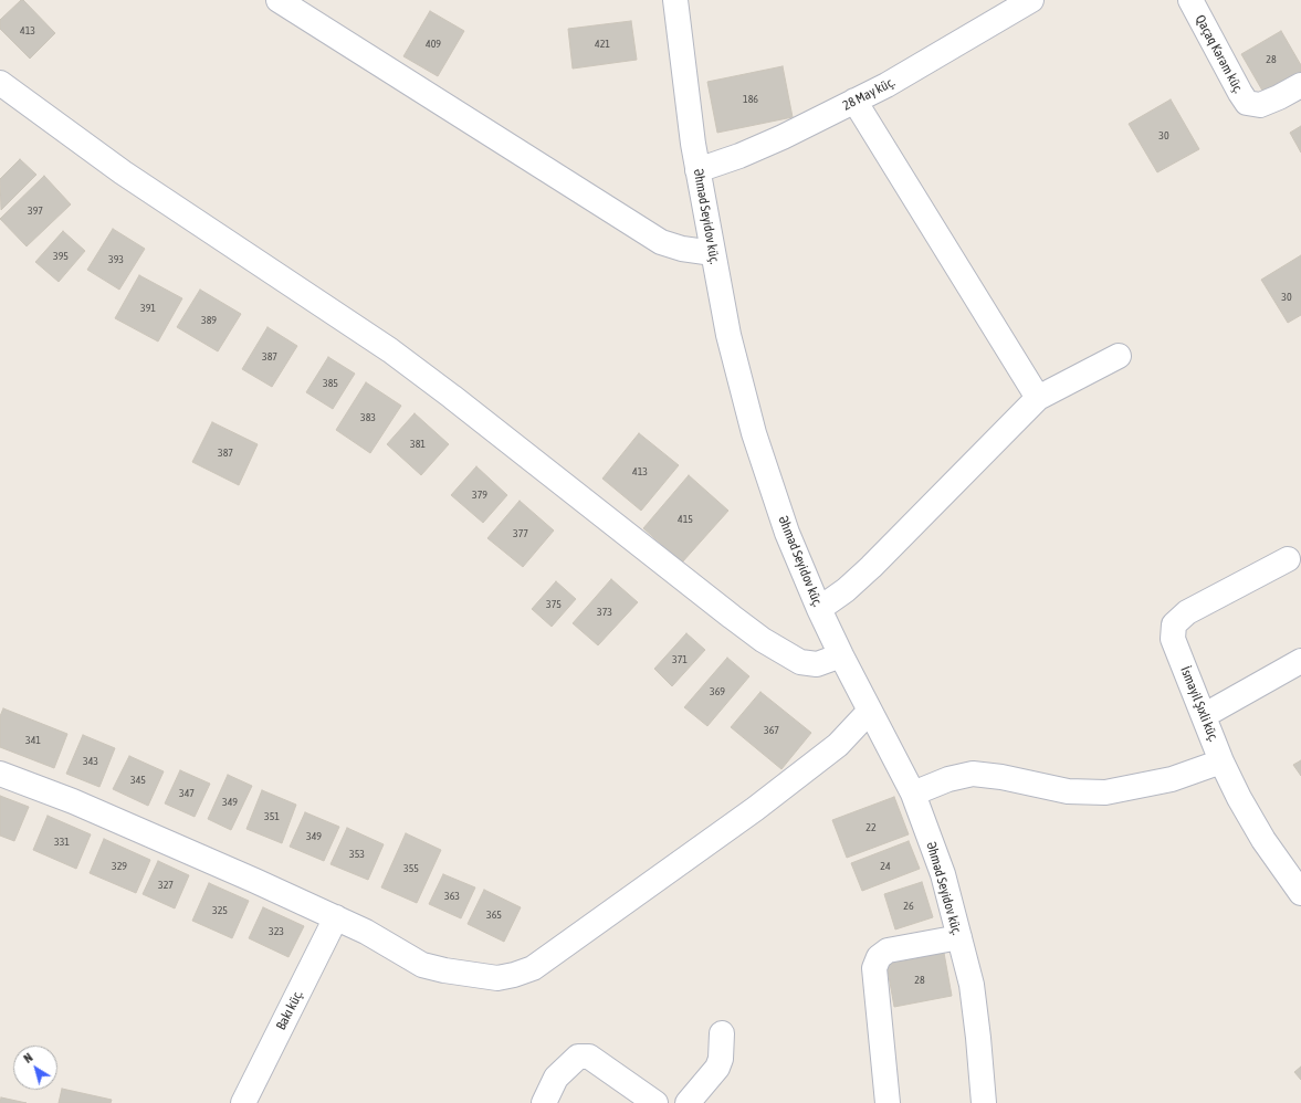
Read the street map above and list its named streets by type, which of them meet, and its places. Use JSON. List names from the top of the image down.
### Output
{
  "streets": {
    "street": [
      "Qaçaq Kərəm küç.",
      "28 May küç.",
      "Əhməd Seyidov küç.",
      "İsmayil Şıxli küç.",
      "Bakı küç."
    ]
  },
  "crossings": [
    ["28 May küç.", "Əhməd Seyidov küç."]
  ],
  "house_numbers": [
    "413",
    "409",
    "421",
    "28",
    "186",
    "30",
    "397",
    "395",
    "393",
    "30",
    "391",
    "389",
    "387",
    "385",
    "383",
    "381",
    "387",
    "413",
    "379",
    "415",
    "377",
    "375",
    "373",
    "371",
    "369",
    "367",
    "341",
    "343",
    "345",
    "347",
    "349",
    "351",
    "22",
    "349",
    "331",
    "353",
    "329",
    "24",
    "355",
    "327",
    "363",
    "26",
    "325",
    "365",
    "323",
    "28"
  ],
  "north": "top left"
}
